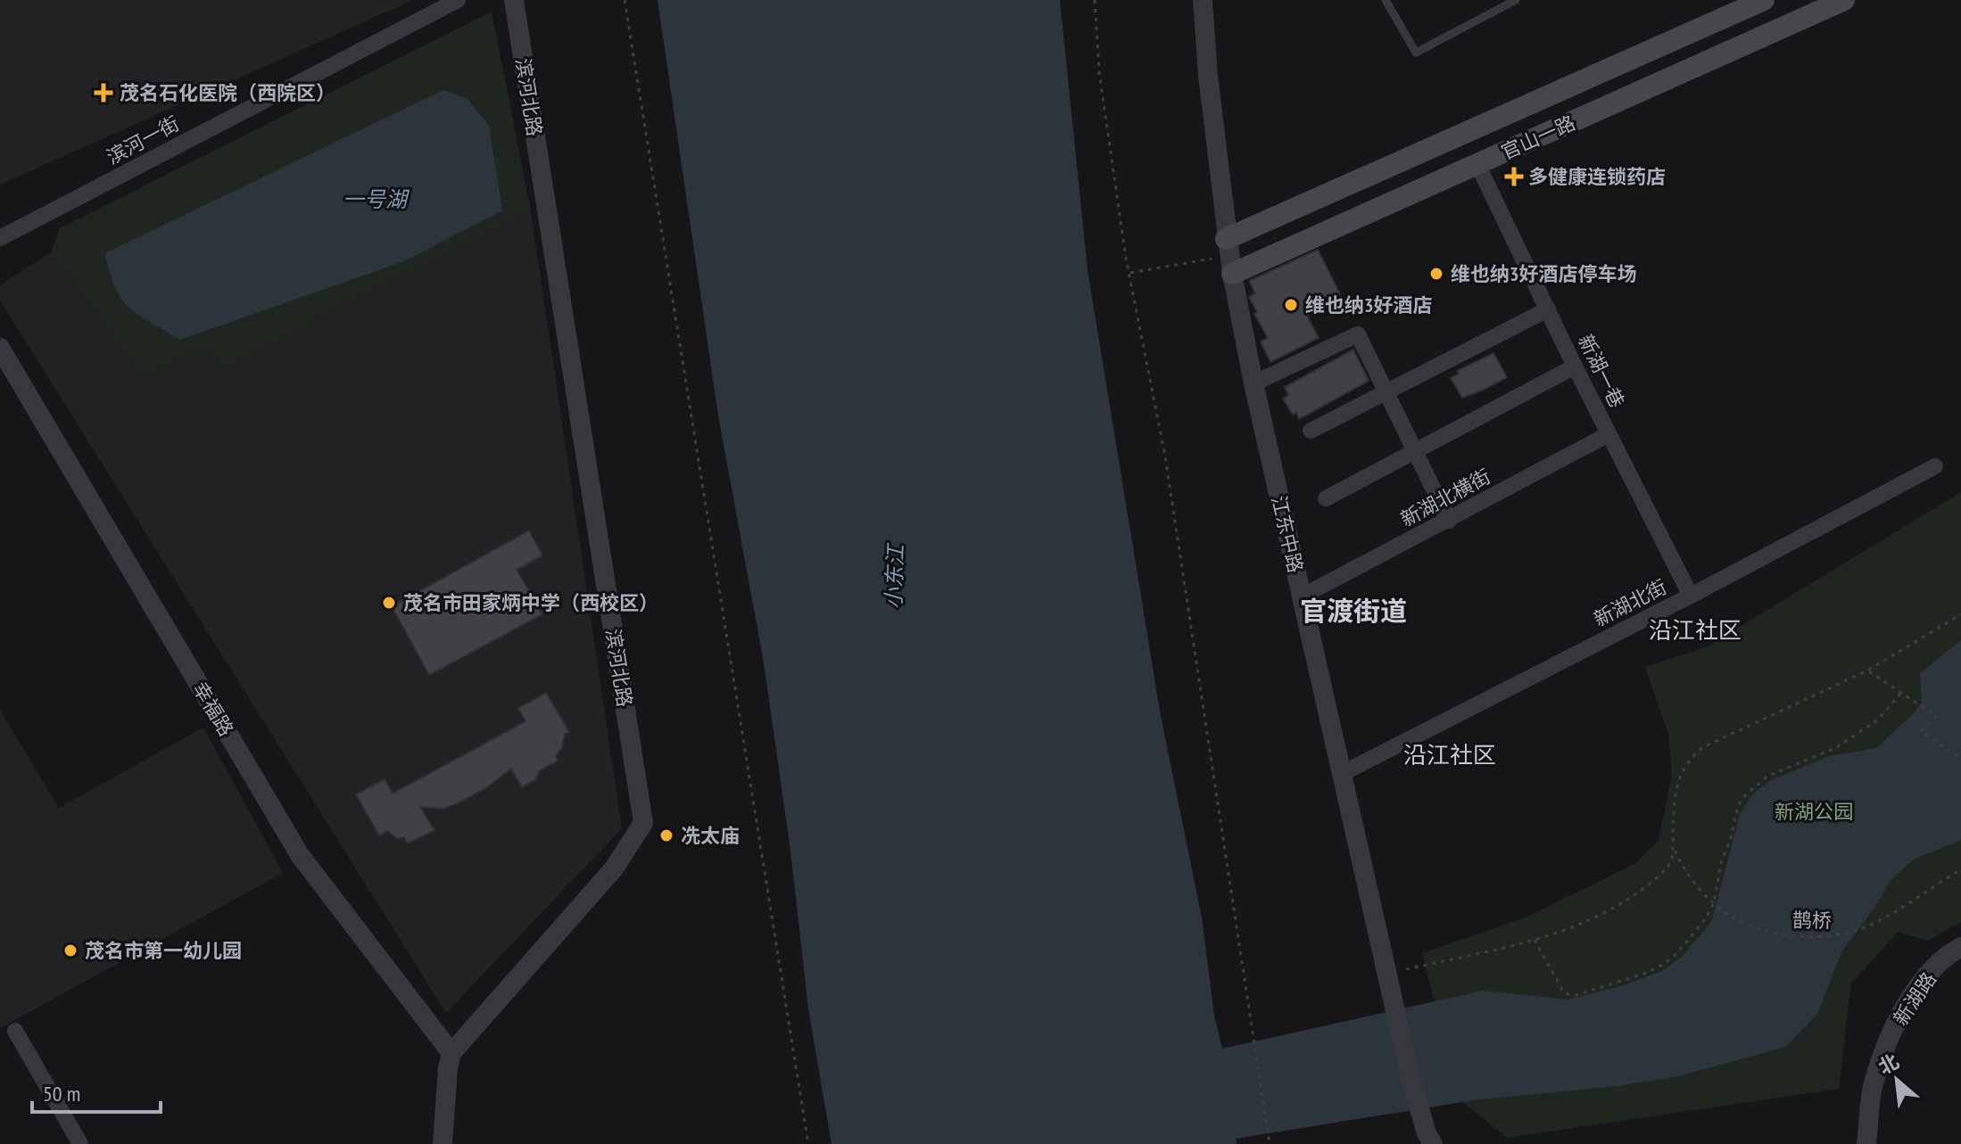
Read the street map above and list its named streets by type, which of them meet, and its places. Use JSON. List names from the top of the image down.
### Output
{
  "streets": {
    "main road": ["官山一路"],
    "street": [
      "滨河北路",
      "滨河一街",
      "新湖一巷",
      "新湖北横街",
      "江东中路",
      "新湖北街",
      "幸福路",
      "新湖路"
    ],
    "path": ["鹊桥"]
  },
  "crossings": [
    ["滨河北路", "幸福路"],
    ["官山一路", "新湖一巷"],
    ["官山一路", "江东中路"],
    ["新湖一巷", "新湖北横街"],
    ["新湖一巷", "新湖北街"],
    ["新湖北横街", "江东中路"],
    ["江东中路", "新湖北街"]
  ],
  "districts": ["官渡街道", "沿江社区", "沿江社区"],
  "water": ["一号湖", "小东江"],
  "parks": ["新湖公园"],
  "places": {
    "health": ["茂名石化医院（西院区）", "多健康连锁药店"],
    "other": [
      "维也纳3好酒店停车场",
      "维也纳3好酒店",
      "茂名市田家炳中学（西校区）",
      "冼太庙",
      "茂名市第一幼儿园"
    ]
  },
  "scale_bar": "50 m",
  "north": "top left"
}
